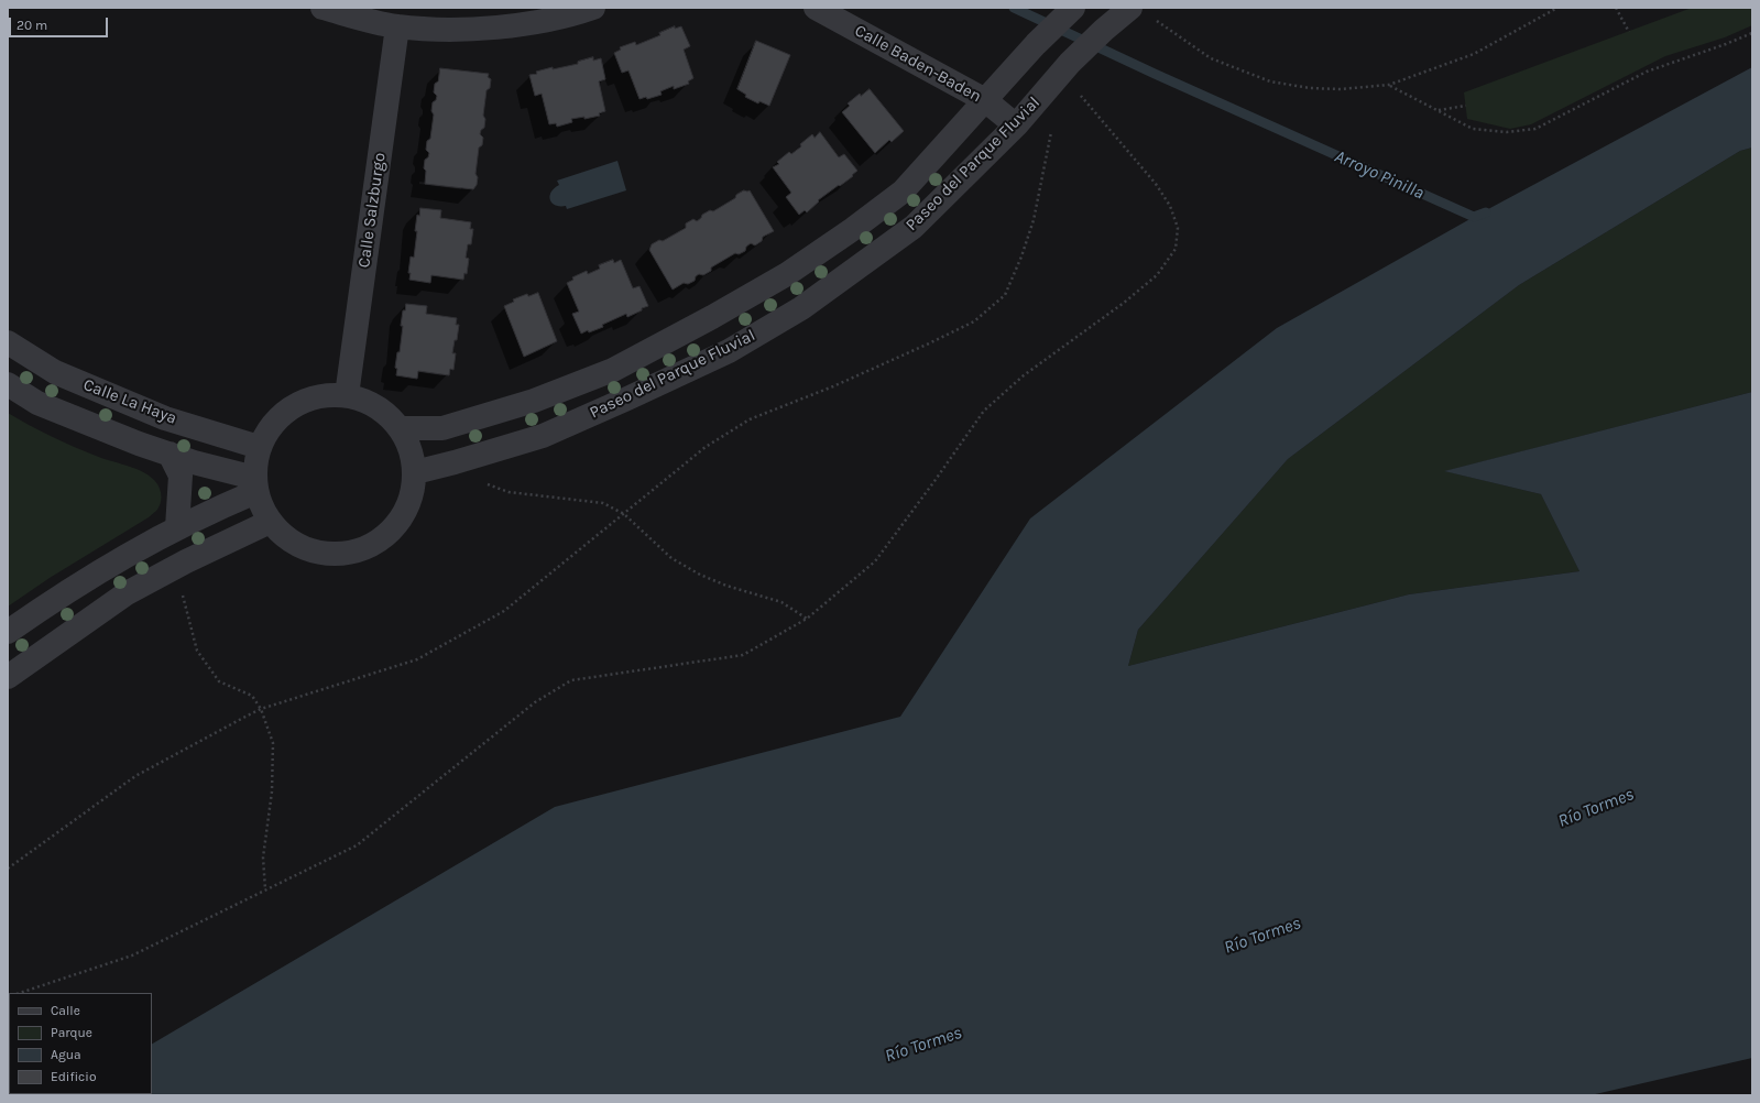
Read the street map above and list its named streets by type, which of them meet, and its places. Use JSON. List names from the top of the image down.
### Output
{
  "streets": {
    "street": [
      "Calle Baden-Baden",
      "Paseo del Parque Fluvial",
      "Calle Salzburgo",
      "Calle La Haya"
    ]
  },
  "crossings": [
    ["Calle Baden-Baden", "Paseo del Parque Fluvial"]
  ],
  "water": ["Arroyo Pinilla", "Río Tormes"],
  "legend": [
    "Calle",
    "Parque",
    "Agua",
    "Edificio"
  ],
  "scale_bar": "20 m"
}
